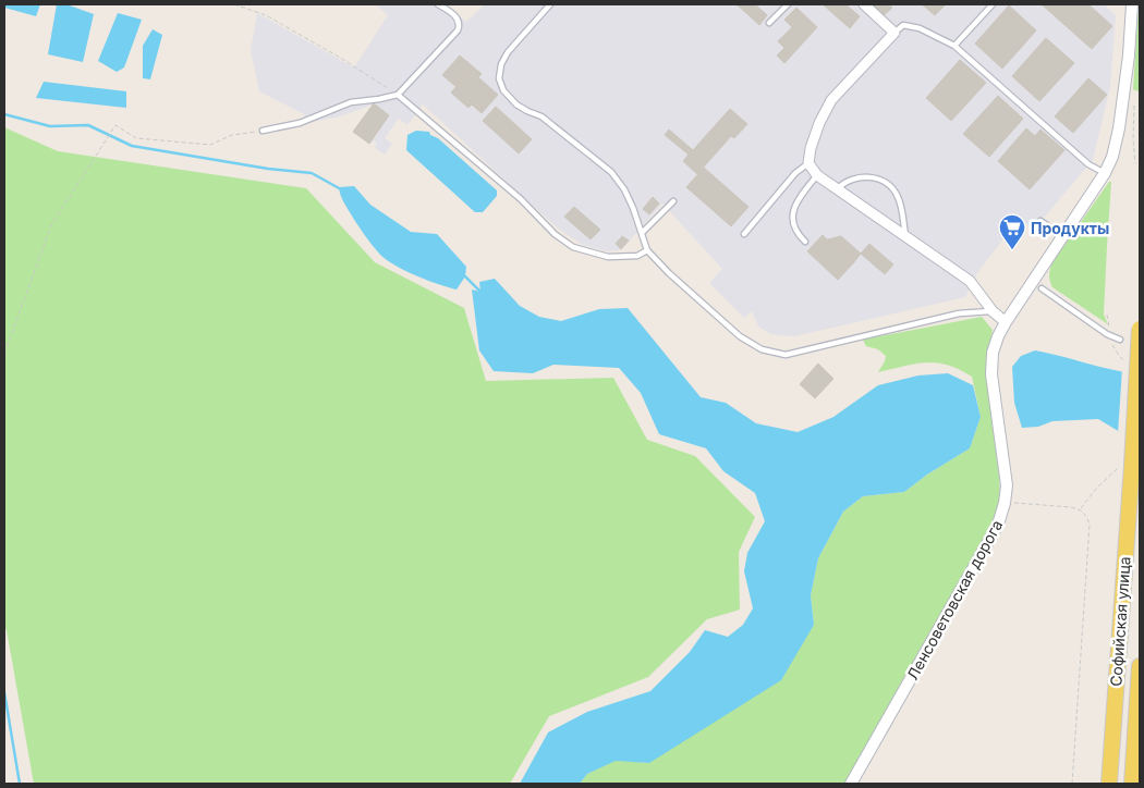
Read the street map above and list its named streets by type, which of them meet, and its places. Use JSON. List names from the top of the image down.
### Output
{
  "streets": {
    "main road": ["Софийская улица"],
    "street": ["Ленсоветовская дорога"]
  },
  "places": {
    "supermarket": ["Продукты"]
  }
}
